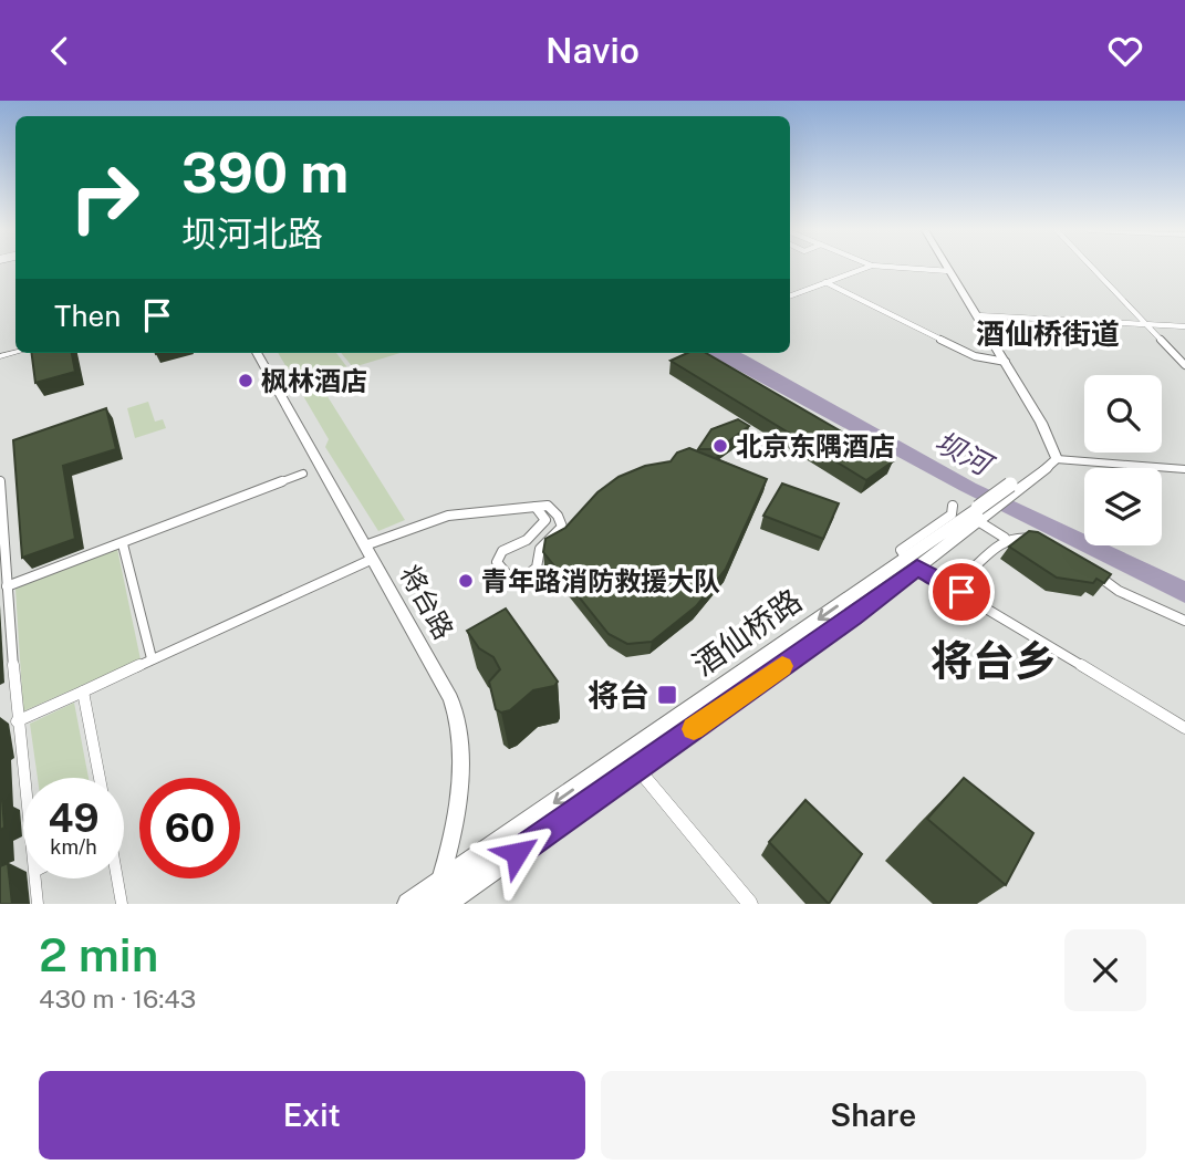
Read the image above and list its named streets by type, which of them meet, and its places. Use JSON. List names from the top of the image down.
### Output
{
  "streets": {
    "main road": ["将台路", "酒仙桥路"]
  },
  "crossings": [
    ["将台路", "酒仙桥路"]
  ],
  "districts": ["酒仙桥街道", "将台乡"],
  "water": ["坝河"],
  "places": {
    "other": ["枫林酒店", "北京东隅酒店", "青年路消防救援大队"],
    "transit": ["将台"]
  },
  "page": {
    "header": "Navio",
    "turn": ["390 m", "坝河北路"],
    "then": "Then",
    "speed": "49 km/h",
    "limit": "60",
    "heading": ["2 min", "430 m · 16:43"],
    "buttons": ["Exit", "Share"]
  }
}
